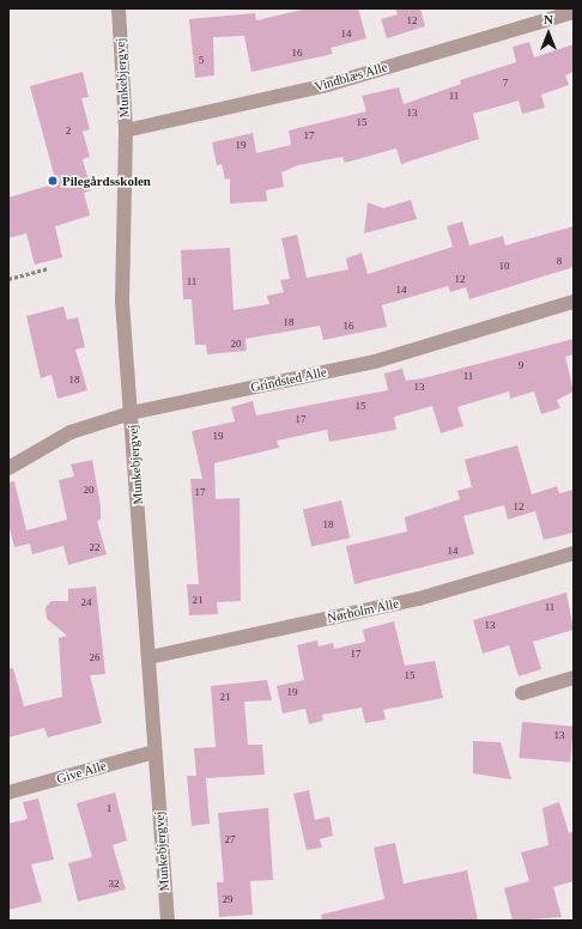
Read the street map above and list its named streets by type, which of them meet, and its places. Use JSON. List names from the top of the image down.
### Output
{
  "streets": {
    "street": [
      "Vindblæs Alle",
      "Munkebjergvej",
      "Grindsted Alle",
      "Nørholm Alle",
      "Give Alle"
    ]
  },
  "crossings": [
    ["Vindblæs Alle", "Munkebjergvej"],
    ["Munkebjergvej", "Grindsted Alle"],
    ["Munkebjergvej", "Nørholm Alle"],
    ["Munkebjergvej", "Give Alle"]
  ],
  "places": ["Pilegårdsskolen"],
  "house_numbers": [
    "12",
    "14",
    "16",
    "5",
    "7",
    "11",
    "13",
    "15",
    "2",
    "17",
    "19",
    "8",
    "10",
    "12",
    "11",
    "14",
    "18",
    "16",
    "20",
    "9",
    "11",
    "18",
    "13",
    "15",
    "17",
    "19",
    "20",
    "17",
    "12",
    "18",
    "22",
    "14",
    "21",
    "24",
    "11",
    "13",
    "17",
    "26",
    "15",
    "19",
    "21",
    "13",
    "1",
    "27",
    "32",
    "29"
  ],
  "north": "top"
}
